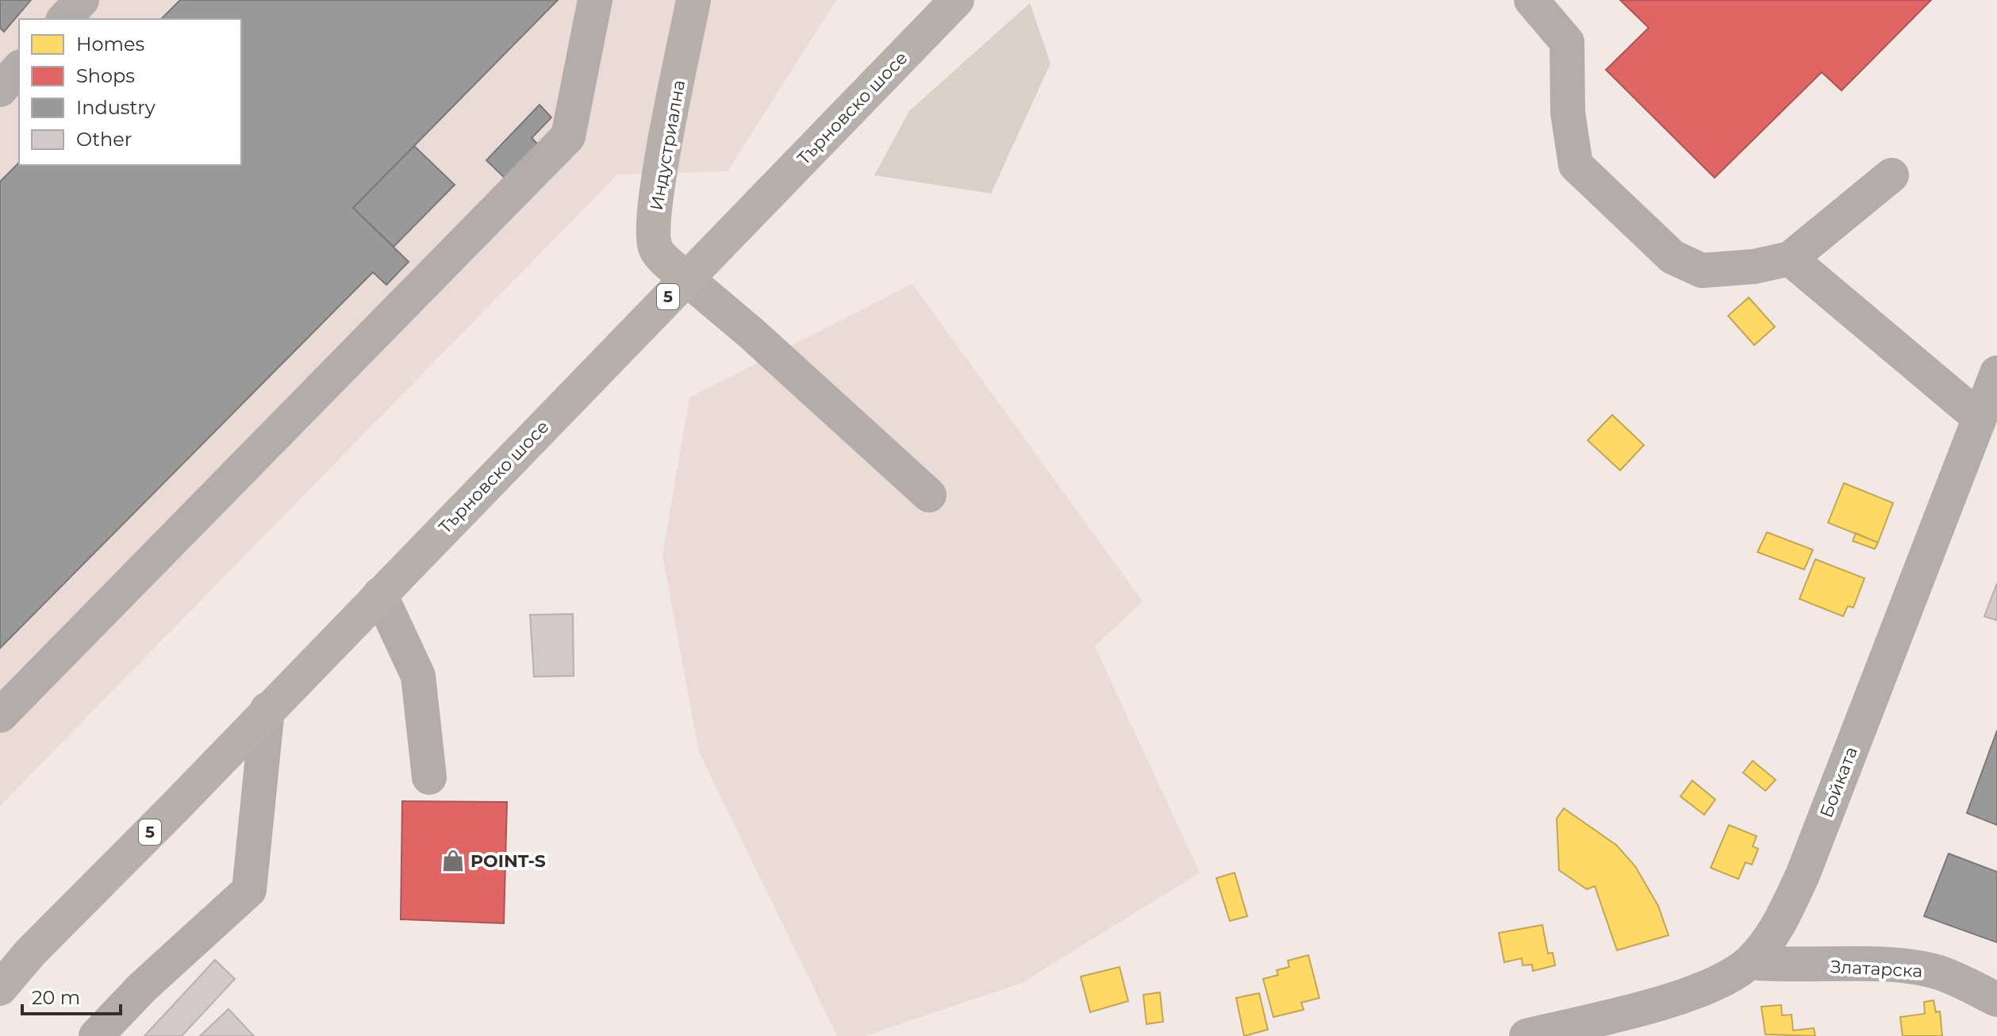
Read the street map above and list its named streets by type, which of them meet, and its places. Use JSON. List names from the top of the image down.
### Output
{
  "streets": {
    "main road": ["Търновско шосе", "Индустриална", "5"],
    "street": ["Бойката", "Златарска"]
  },
  "crossings": [
    ["Търновско шосе", "Индустриална"],
    ["Бойката", "Златарска"]
  ],
  "places": {
    "shop": ["POINT-S"]
  },
  "legend": [
    "Homes",
    "Shops",
    "Industry",
    "Other"
  ],
  "scale_bar": "20 m"
}
